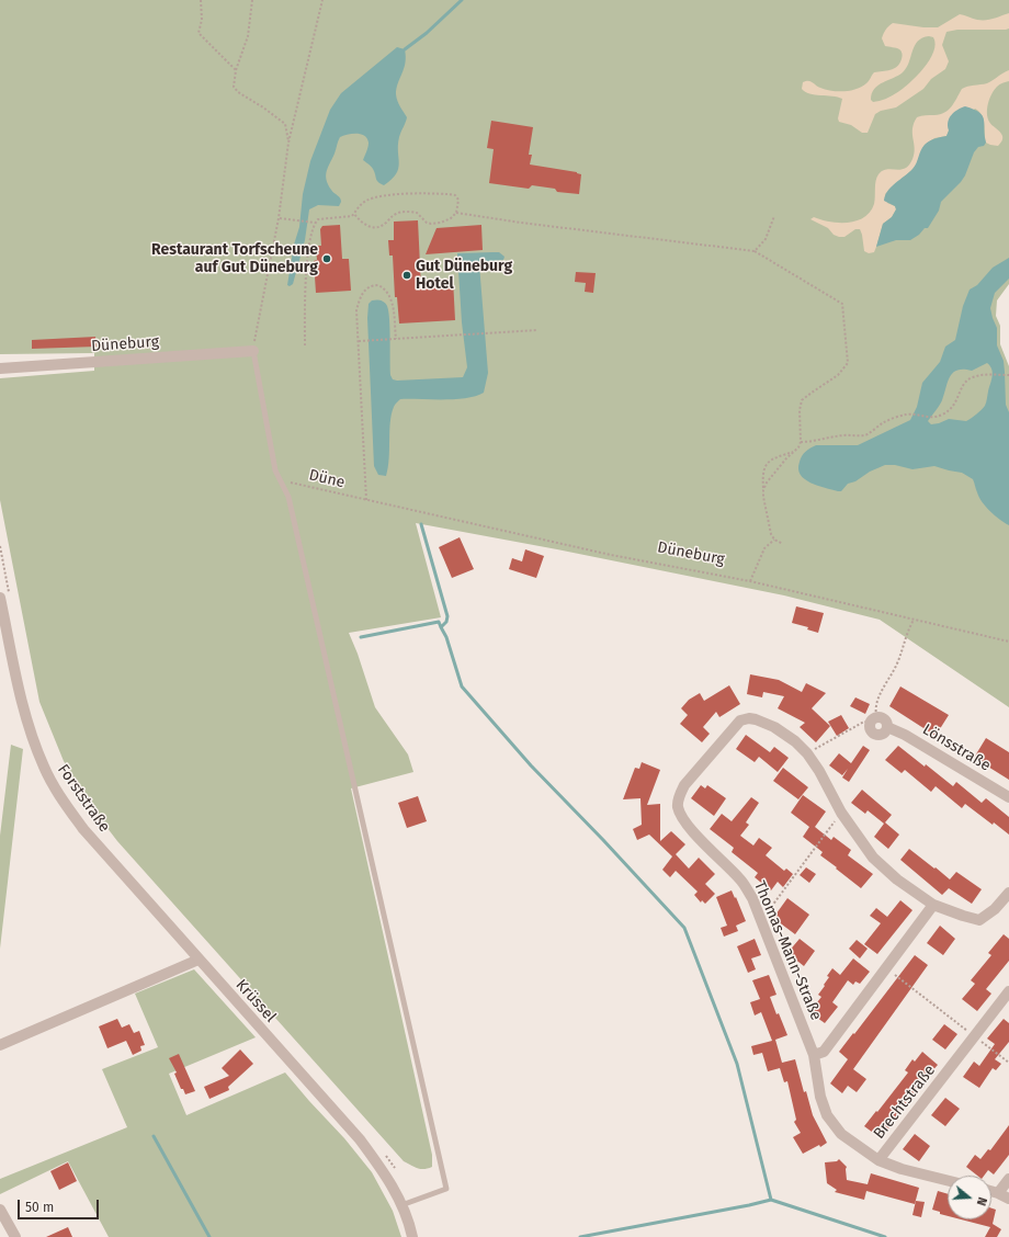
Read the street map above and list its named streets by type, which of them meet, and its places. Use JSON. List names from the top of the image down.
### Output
{
  "streets": {
    "street": [
      "Düneburg",
      "Lönsstraße",
      "Forststraße",
      "Thomas-Mann-Straße",
      "Krüssel",
      "Brechtstraße"
    ],
    "path": ["Düne"]
  },
  "crossings": [
    ["Düneburg", "Düne"],
    ["Forststraße", "Krüssel"],
    ["Thomas-Mann-Straße", "Brechtstraße"]
  ],
  "places": ["Restaurant Torfscheune auf Gut Düneburg", "Gut Düneburg Hotel"],
  "scale_bar": "50 m",
  "north": "right"
}
